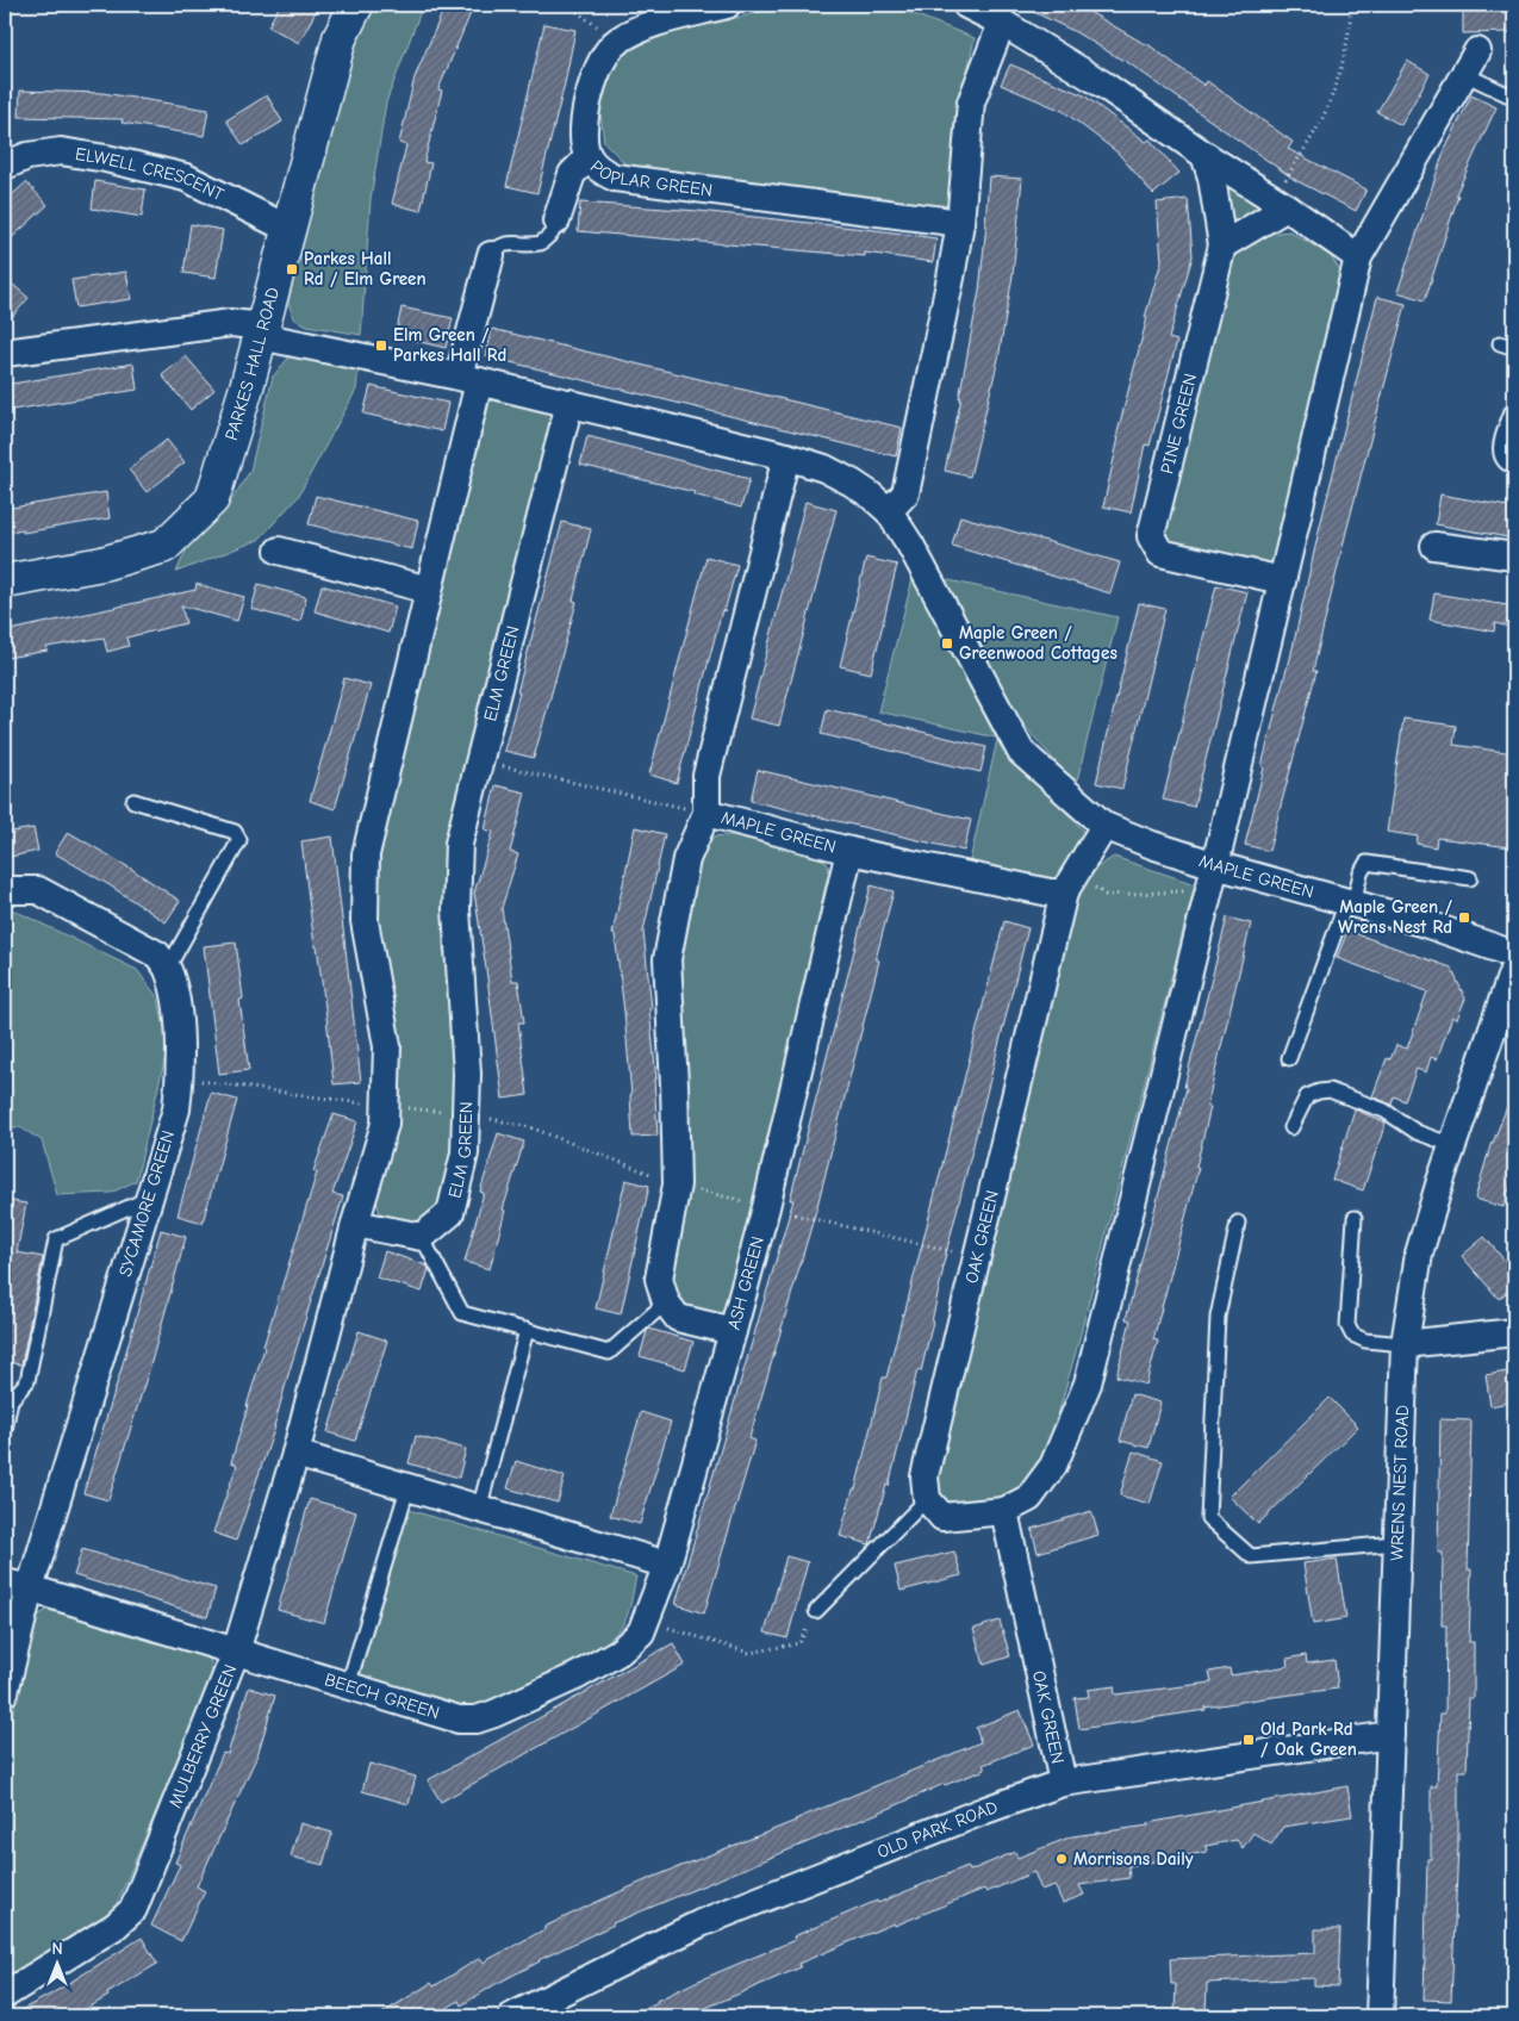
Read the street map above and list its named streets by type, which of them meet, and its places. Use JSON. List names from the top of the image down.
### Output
{
  "streets": {
    "street": [
      "POPLAR GREEN",
      "ELWELL CRESCENT",
      "PARKES HALL ROAD",
      "PINE GREEN",
      "ELM GREEN",
      "MAPLE GREEN",
      "SYCAMORE GREEN",
      "OAK GREEN",
      "ASH GREEN",
      "WRENS NEST ROAD",
      "BEECH GREEN",
      "MULBERRY GREEN",
      "OLD PARK ROAD"
    ]
  },
  "crossings": [
    ["ELWELL CRESCENT", "PARKES HALL ROAD"],
    ["ELM GREEN", "MAPLE GREEN"],
    ["MAPLE GREEN", "OAK GREEN"],
    ["MAPLE GREEN", "ASH GREEN"],
    ["SYCAMORE GREEN", "MULBERRY GREEN"],
    ["OAK GREEN", "OLD PARK ROAD"],
    ["ASH GREEN", "BEECH GREEN"],
    ["WRENS NEST ROAD", "OLD PARK ROAD"],
    ["BEECH GREEN", "MULBERRY GREEN"]
  ],
  "places": {
    "transit": [
      "Parkes Hall Rd / Elm Green",
      "Elm Green / Parkes Hall Rd",
      "Maple Green / Greenwood Cottages",
      "Maple Green / Wrens Nest Rd",
      "Old Park Rd / Oak Green"
    ],
    "other": ["Morrisons Daily"]
  },
  "north": "top"
}
